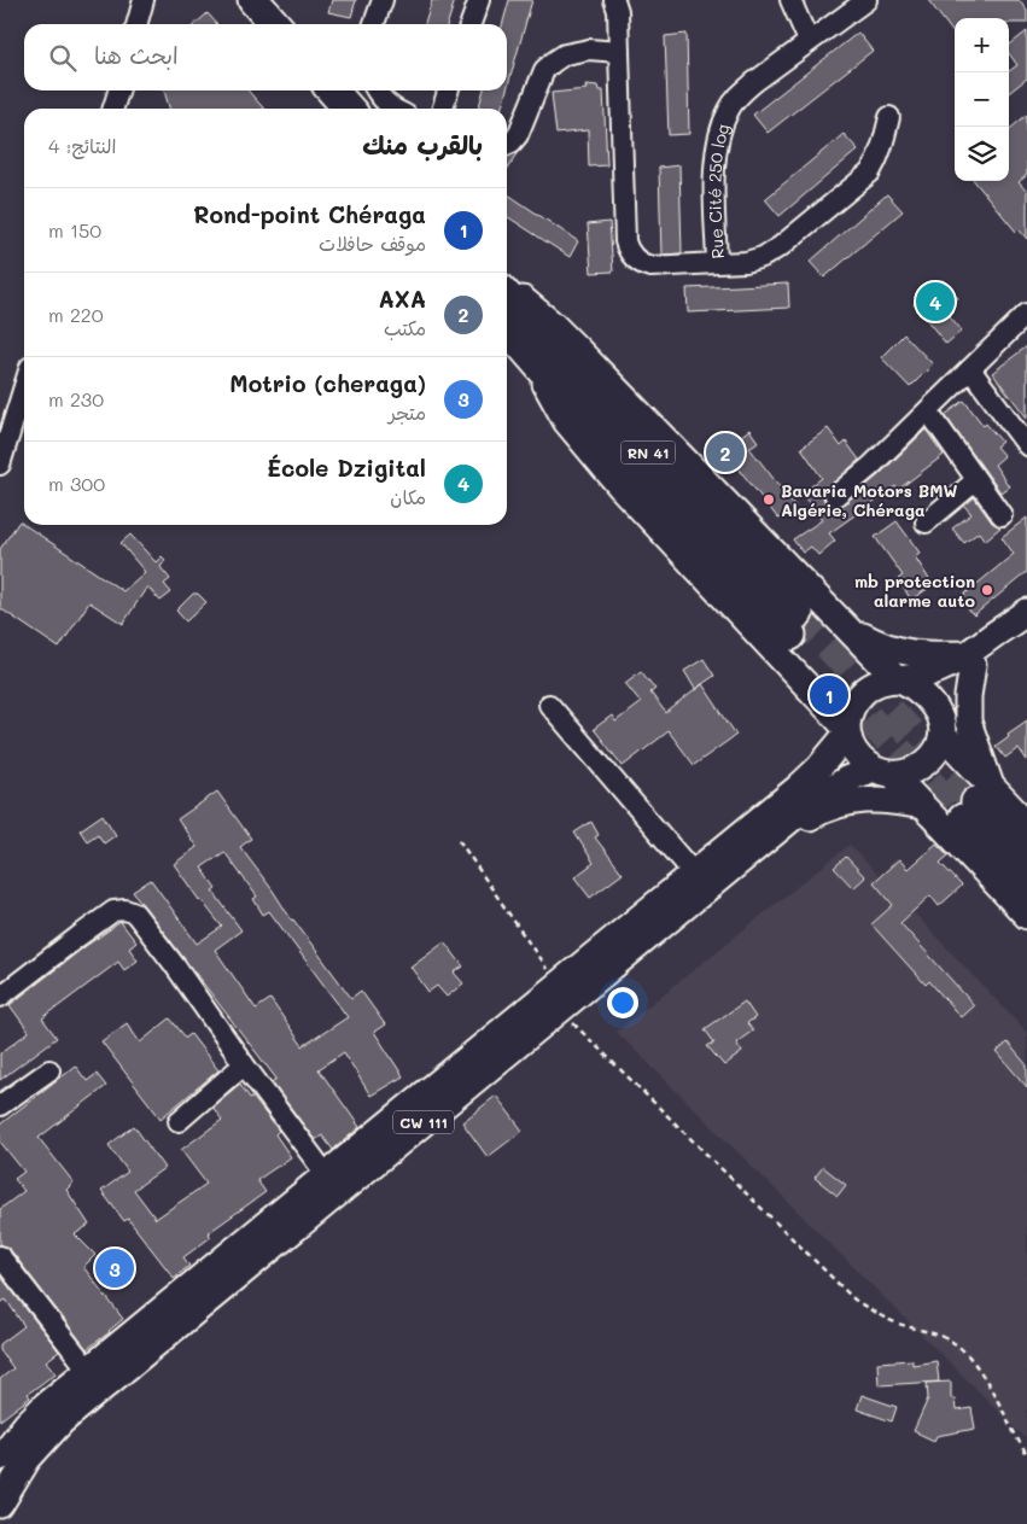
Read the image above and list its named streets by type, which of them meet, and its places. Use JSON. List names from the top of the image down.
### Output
{
  "streets": {
    "highway": ["RN 41"],
    "main road": ["CW 111"],
    "street": ["Rue Cité 250 log"]
  },
  "places": ["Bavaria Motors BMW Algérie, Chéraga", "mb protection alarme auto"],
  "page": {
    "map_buttons": ["+", "−"],
    "search": "ابحث هنا",
    "heading": ["بالقرب منك", "النتائج: 4"],
    "list": [
      {
        "mark": "1",
        "name": "Rond-point Chéraga",
        "note": "موقف حافلات",
        "value": "150 m"
      },
      {
        "mark": "2",
        "name": "AXA",
        "note": "مكتب",
        "value": "220 m"
      },
      {
        "mark": "3",
        "name": "Motrio (cheraga)",
        "note": "متجر",
        "value": "230 m"
      },
      {
        "mark": "4",
        "name": "École Dzigital",
        "note": "مكان",
        "value": "300 m"
      }
    ],
    "pins": [
      "4",
      "2",
      "1",
      "3"
    ]
  }
}
